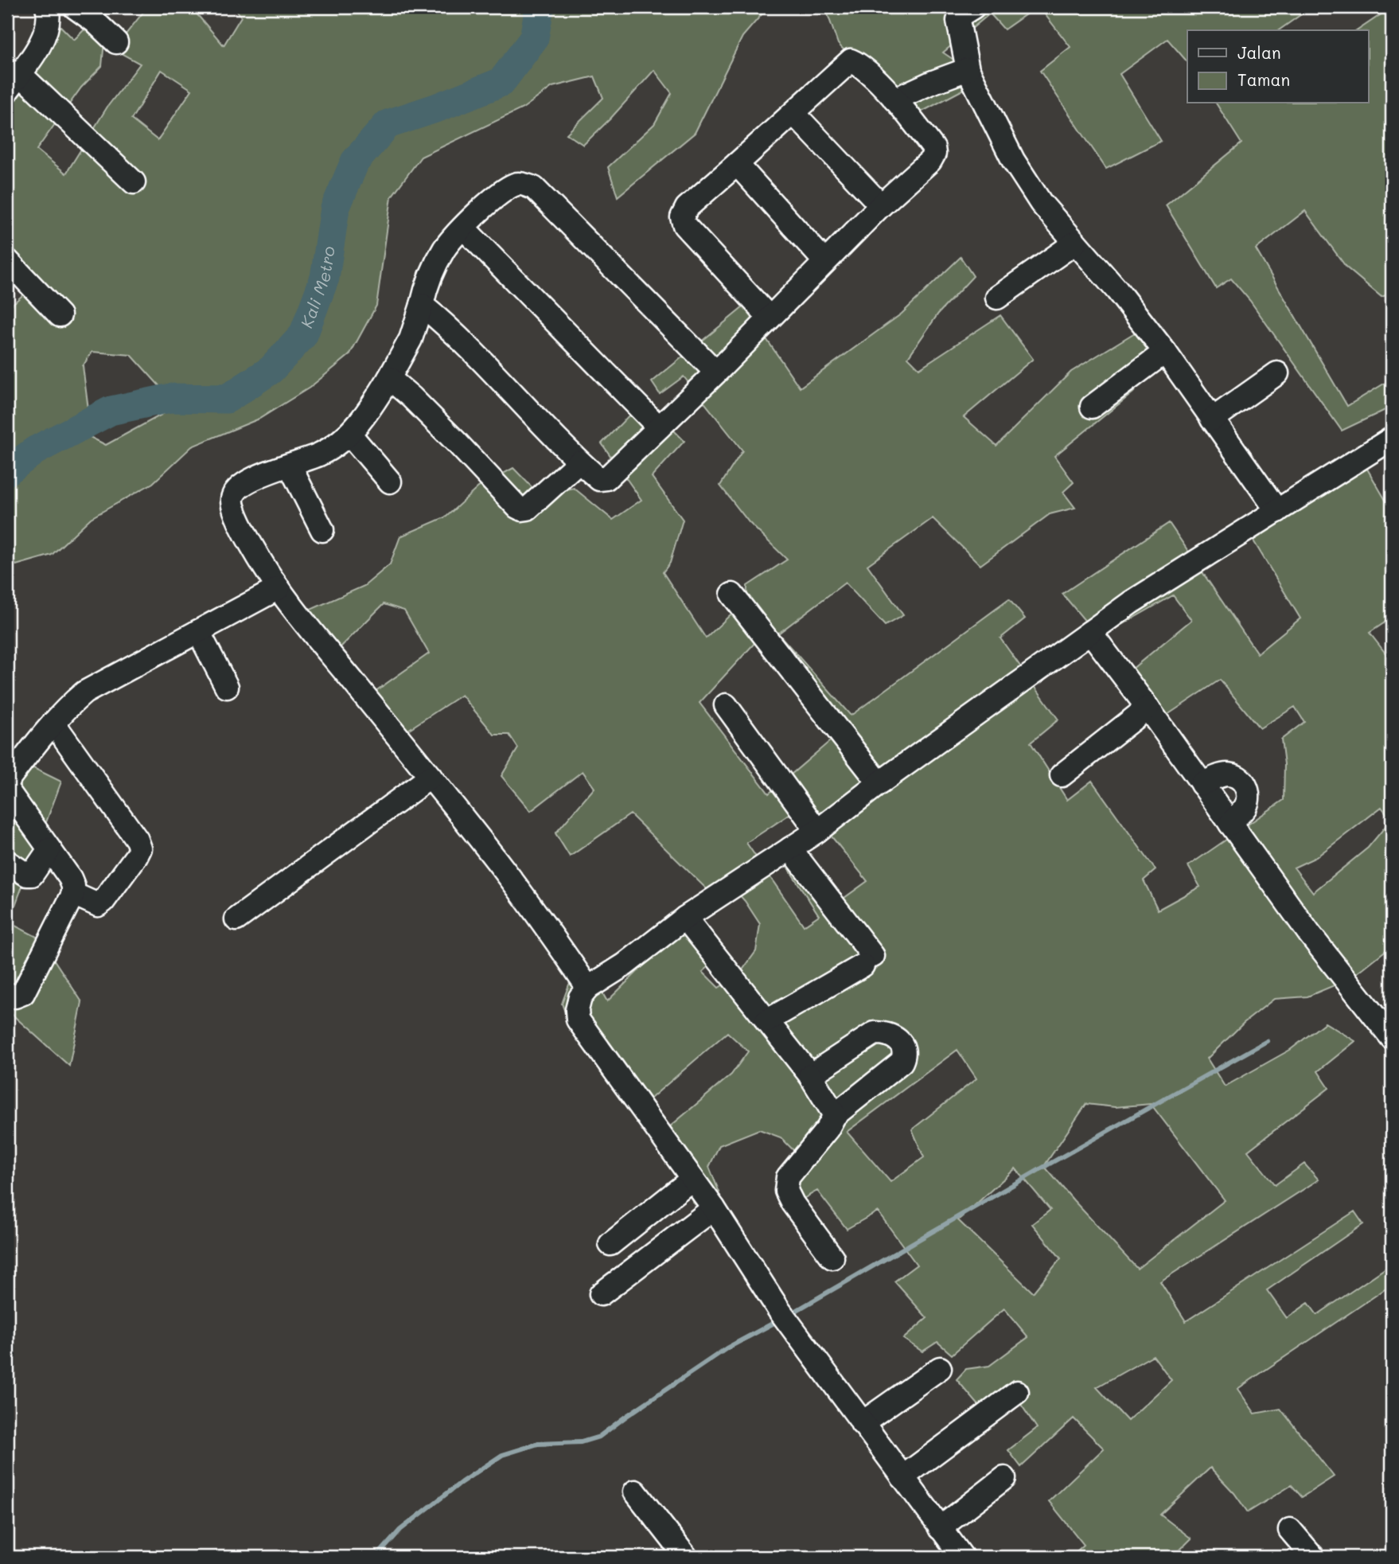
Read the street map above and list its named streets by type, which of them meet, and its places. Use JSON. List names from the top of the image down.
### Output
{
  "water": ["Kali Metro"],
  "legend": ["Jalan", "Taman"]
}
